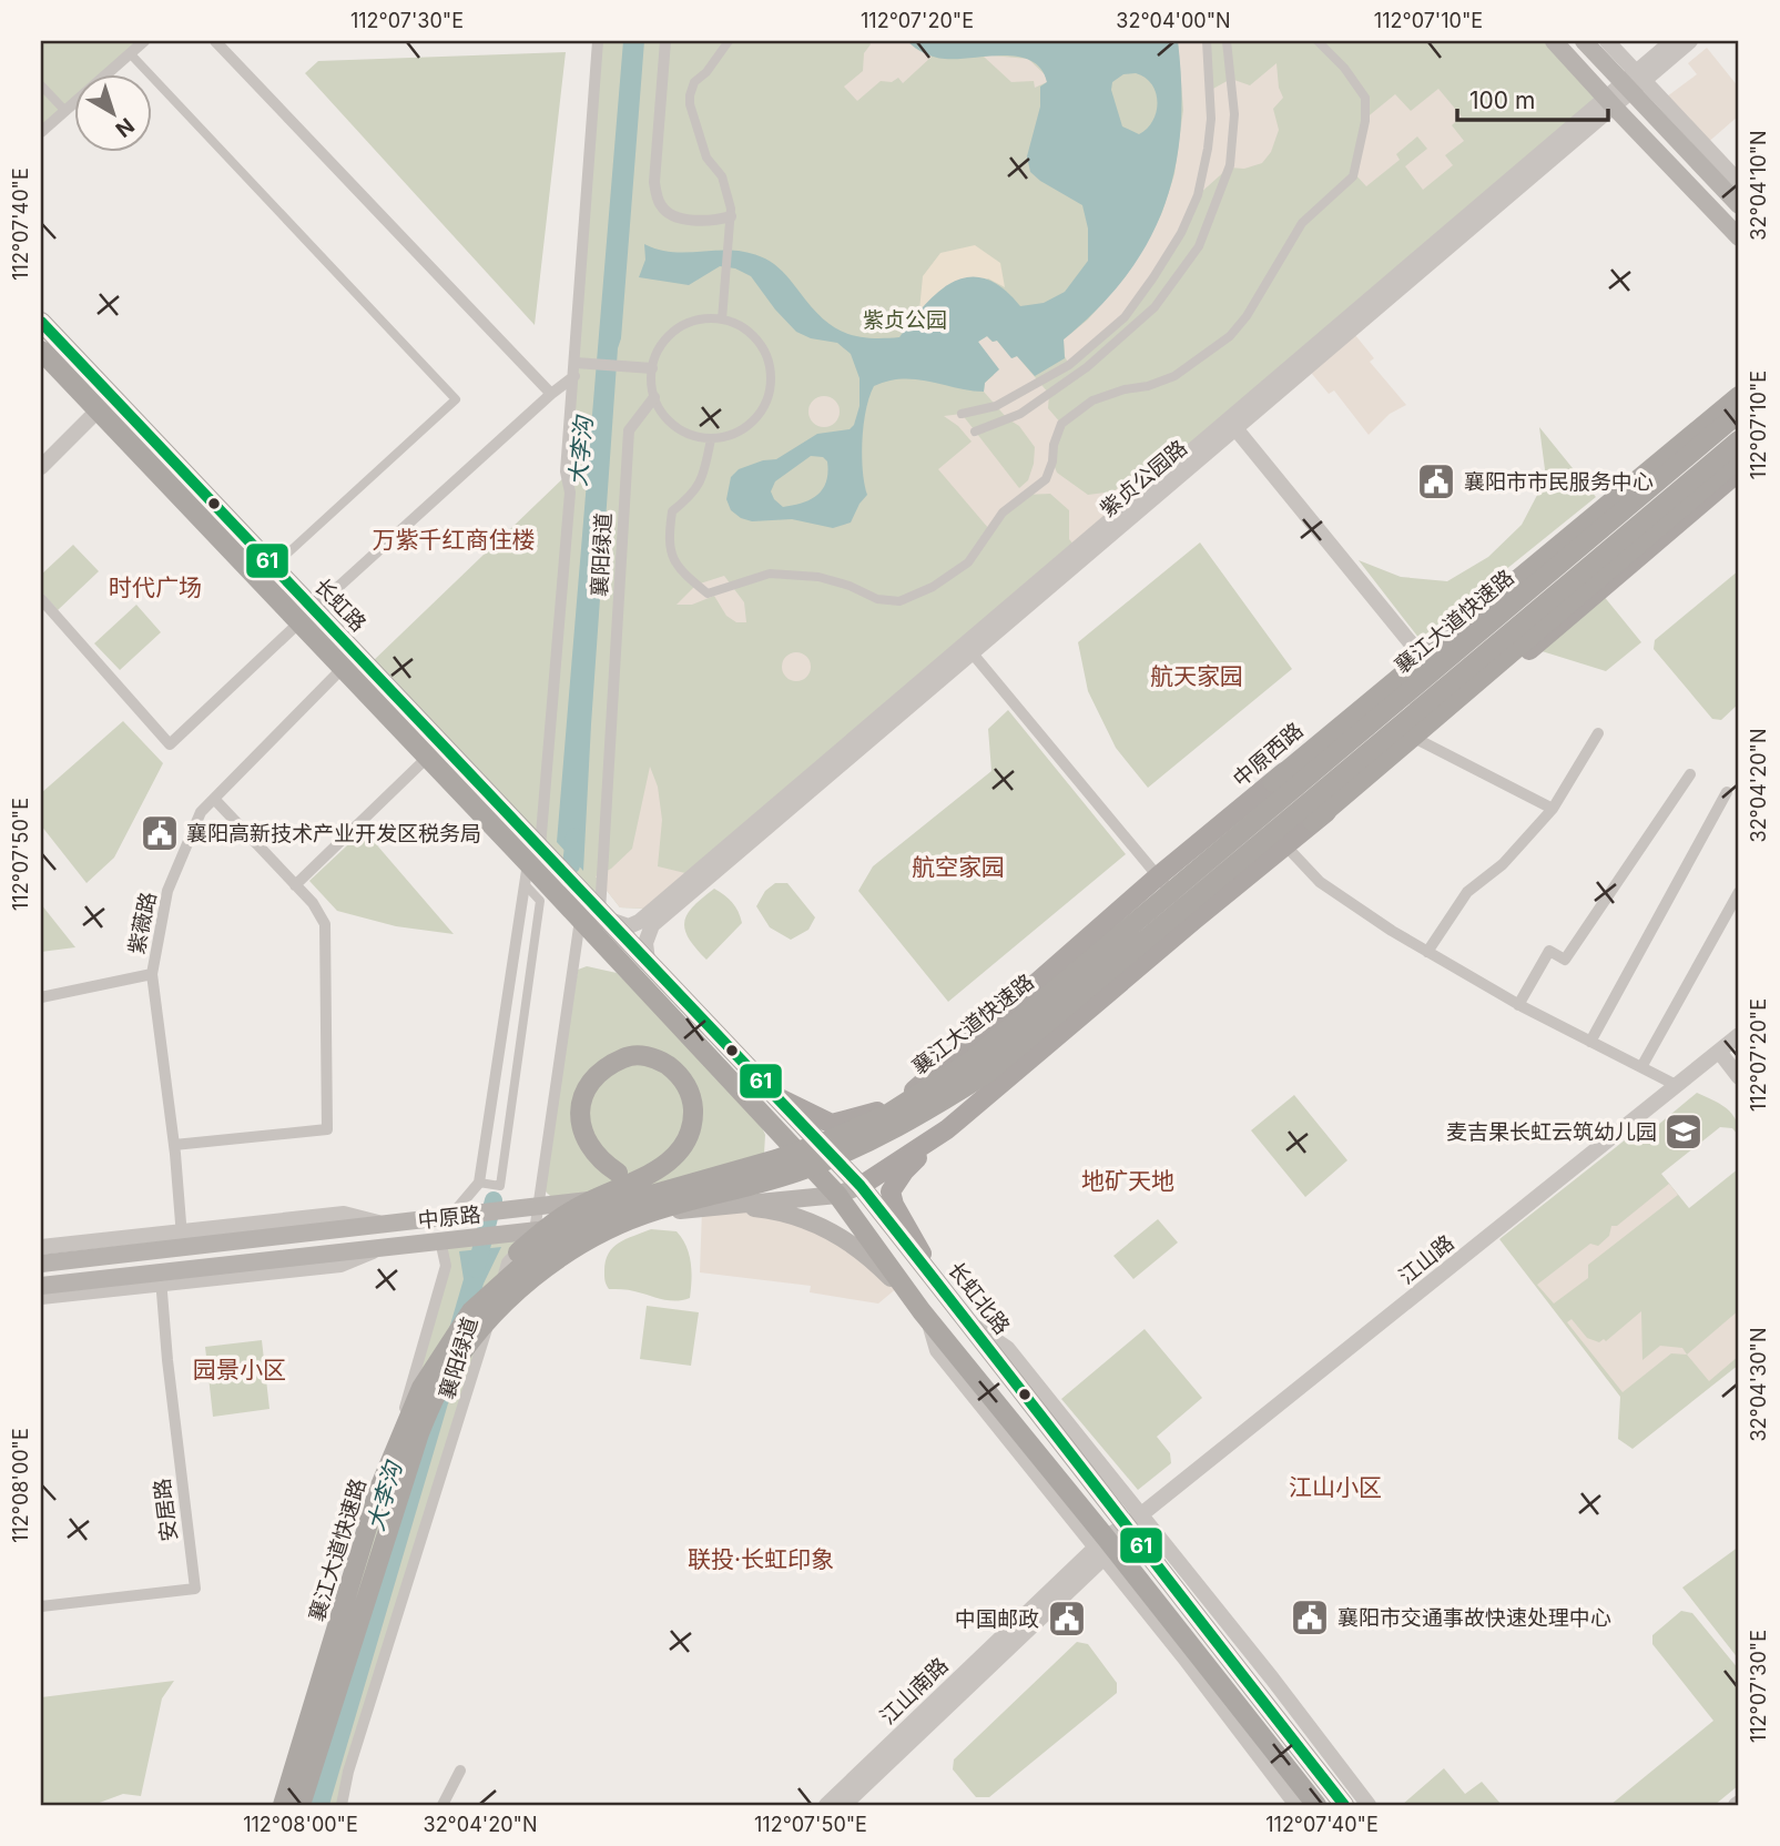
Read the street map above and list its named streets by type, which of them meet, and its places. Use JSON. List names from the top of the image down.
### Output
{
  "streets": {
    "highway": ["长虹路", "襄江大道快速路", "长虹北路"],
    "main road": ["中原西路", "中原路"],
    "street": [
      "紫贞公园路",
      "襄阳绿道",
      "紫薇路",
      "江山路",
      "安居路",
      "江山南路"
    ]
  },
  "crossings": [
    ["紫贞公园路", "襄阳绿道"],
    ["紫贞公园路", "长虹北路"],
    ["襄阳绿道", "长虹路"],
    ["襄阳绿道", "中原路"],
    ["襄阳绿道", "长虹北路"],
    ["长虹路", "紫薇路"],
    ["长虹路", "长虹北路"],
    ["中原西路", "中原路"],
    ["中原西路", "长虹北路"],
    ["紫薇路", "中原路"],
    ["中原路", "长虹北路"],
    ["中原路", "安居路"],
    ["江山路", "长虹北路"],
    ["江山路", "江山南路"],
    ["长虹北路", "江山南路"]
  ],
  "districts": [
    "万紫千红商住楼",
    "时代广场",
    "航天家园",
    "航空家园",
    "地矿天地",
    "园景小区",
    "江山小区",
    "联投·长虹印象"
  ],
  "water": ["大李沟"],
  "parks": ["紫贞公园"],
  "places": {
    "public building": [
      "襄阳市市民服务中心",
      "襄阳高新技术产业开发区税务局",
      "襄阳市交通事故快速处理中心",
      "中国邮政"
    ],
    "school or university": ["麦吉果长虹云筑幼儿园"]
  },
  "lines": ["transit line 61"],
  "scale_bar": "100 m",
  "north": "bottom right",
  "coordinates": [
    "112°07'30\"E",
    "112°07'20\"E",
    "32°04'00\"N",
    "112°07'10\"E",
    "32°04'10\"N",
    "112°07'40\"E",
    "32°04'20\"N",
    "112°07'50\"E",
    "32°04'30\"N",
    "112°08'00\"E"
  ]
}
